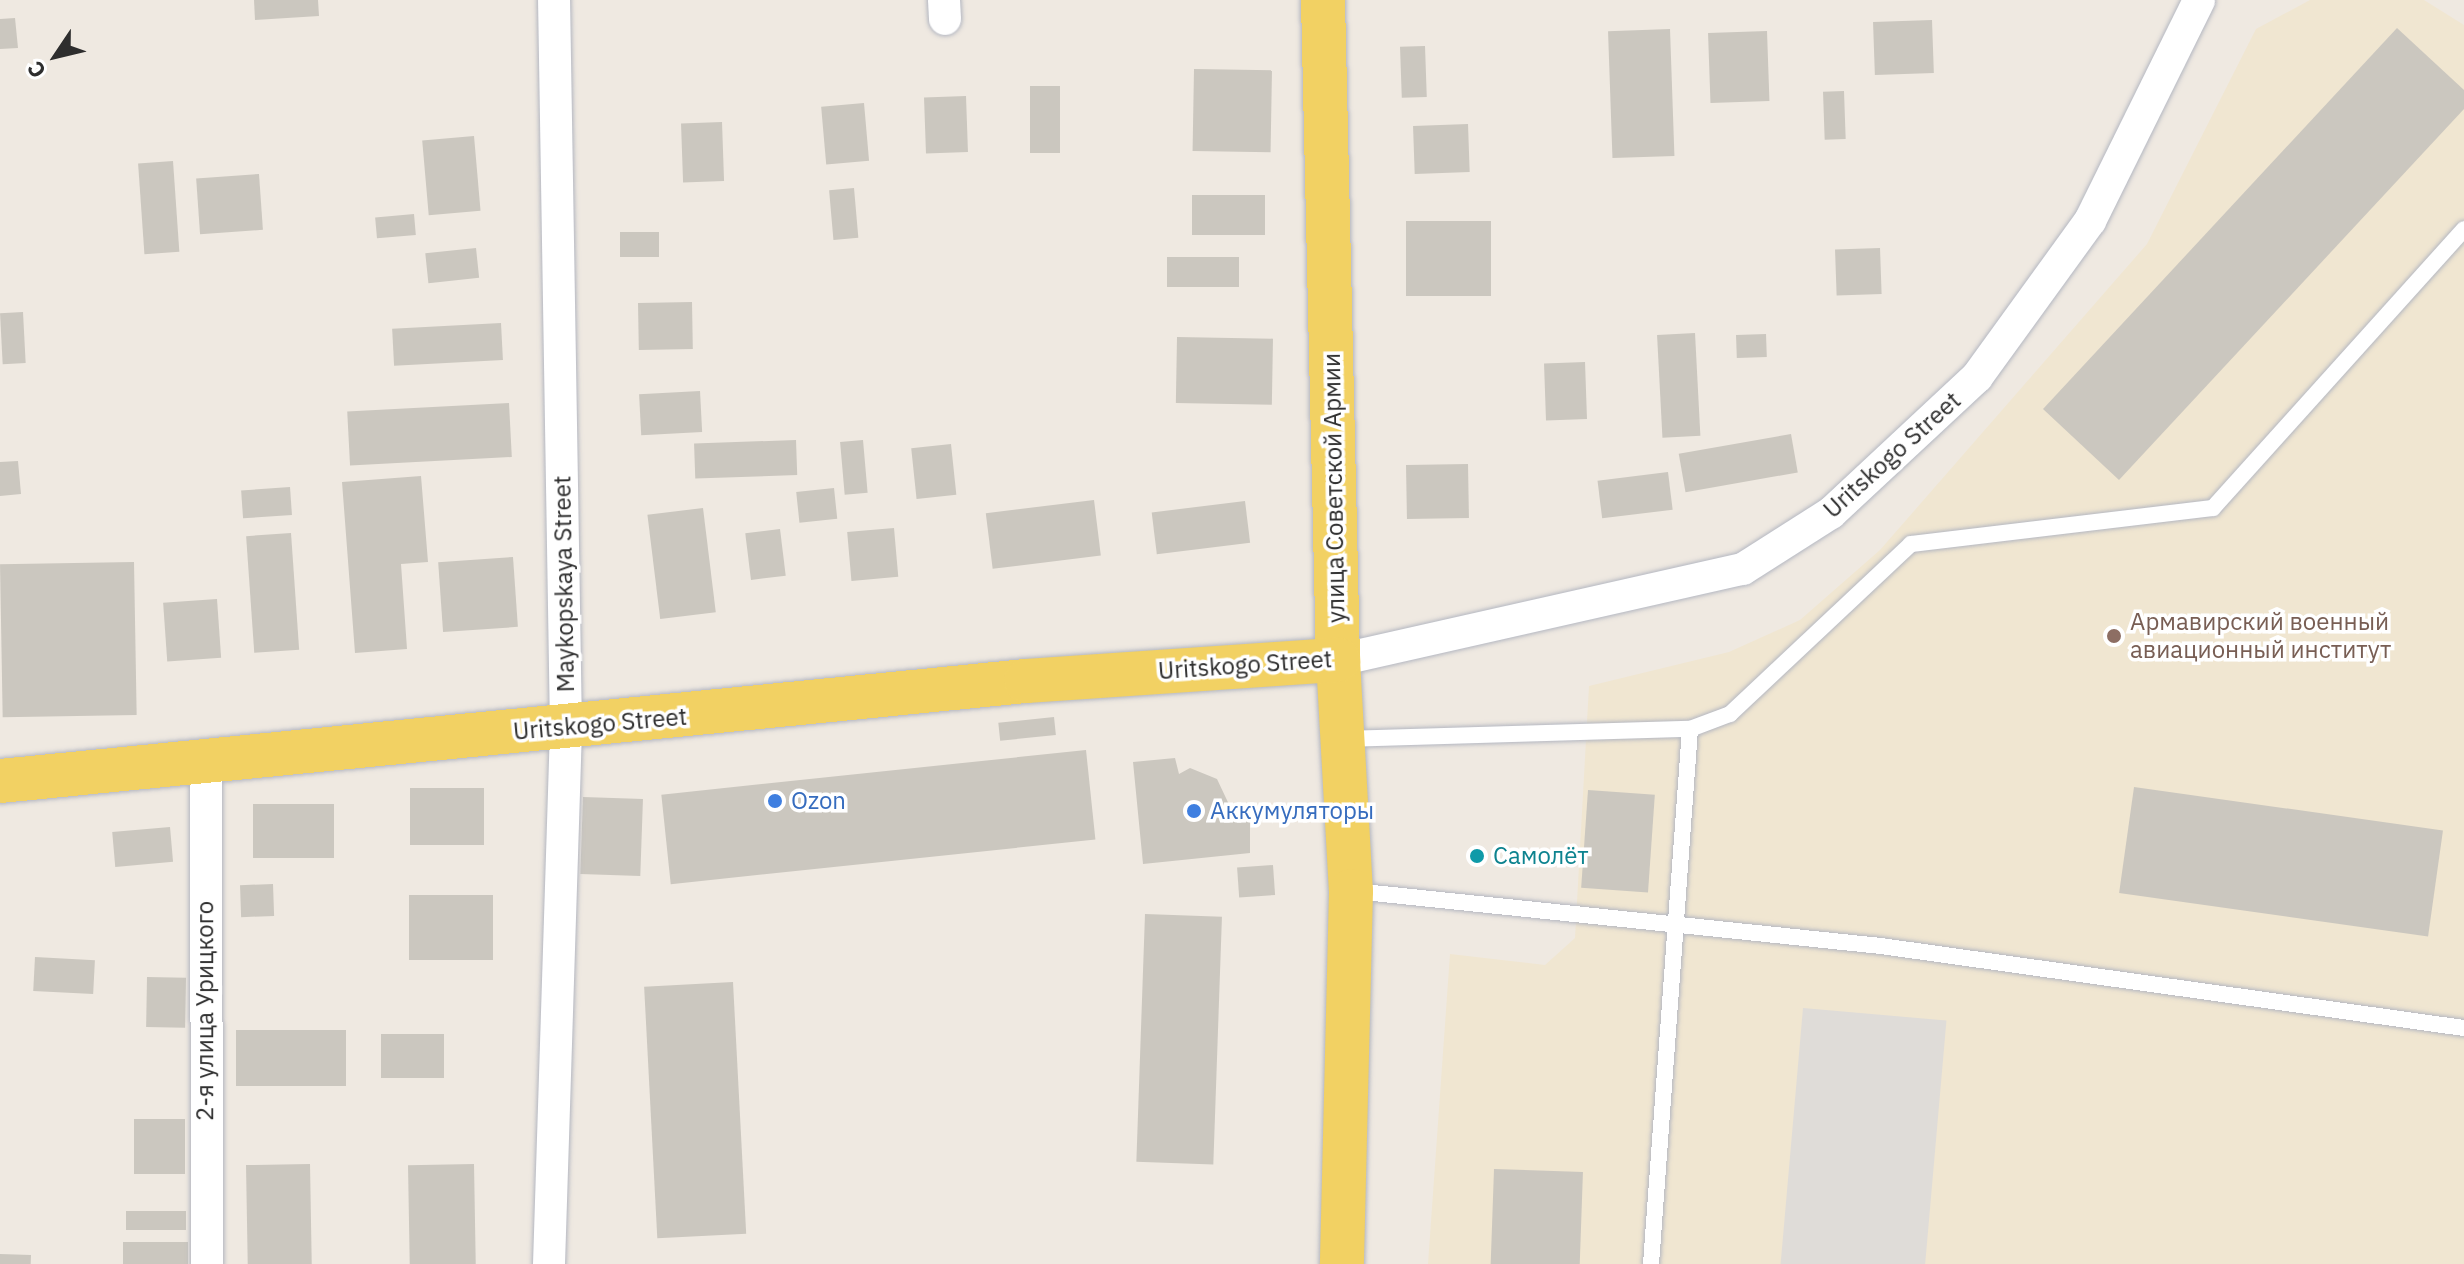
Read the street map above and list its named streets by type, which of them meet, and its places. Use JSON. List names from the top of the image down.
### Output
{
  "streets": {
    "main road": ["Uritskogo Street", "улица Советской Армии"],
    "street": ["Maykopskaya Street", "2-я улица Урицкого"]
  },
  "crossings": [
    ["Uritskogo Street", "улица Советской Армии"],
    ["Uritskogo Street", "Maykopskaya Street"],
    ["Uritskogo Street", "2-я улица Урицкого"]
  ],
  "places": [
    "Армавирский военный авиационный институт",
    "Ozon",
    "Аккумуляторы",
    "Самолёт"
  ],
  "north": "bottom left"
}
